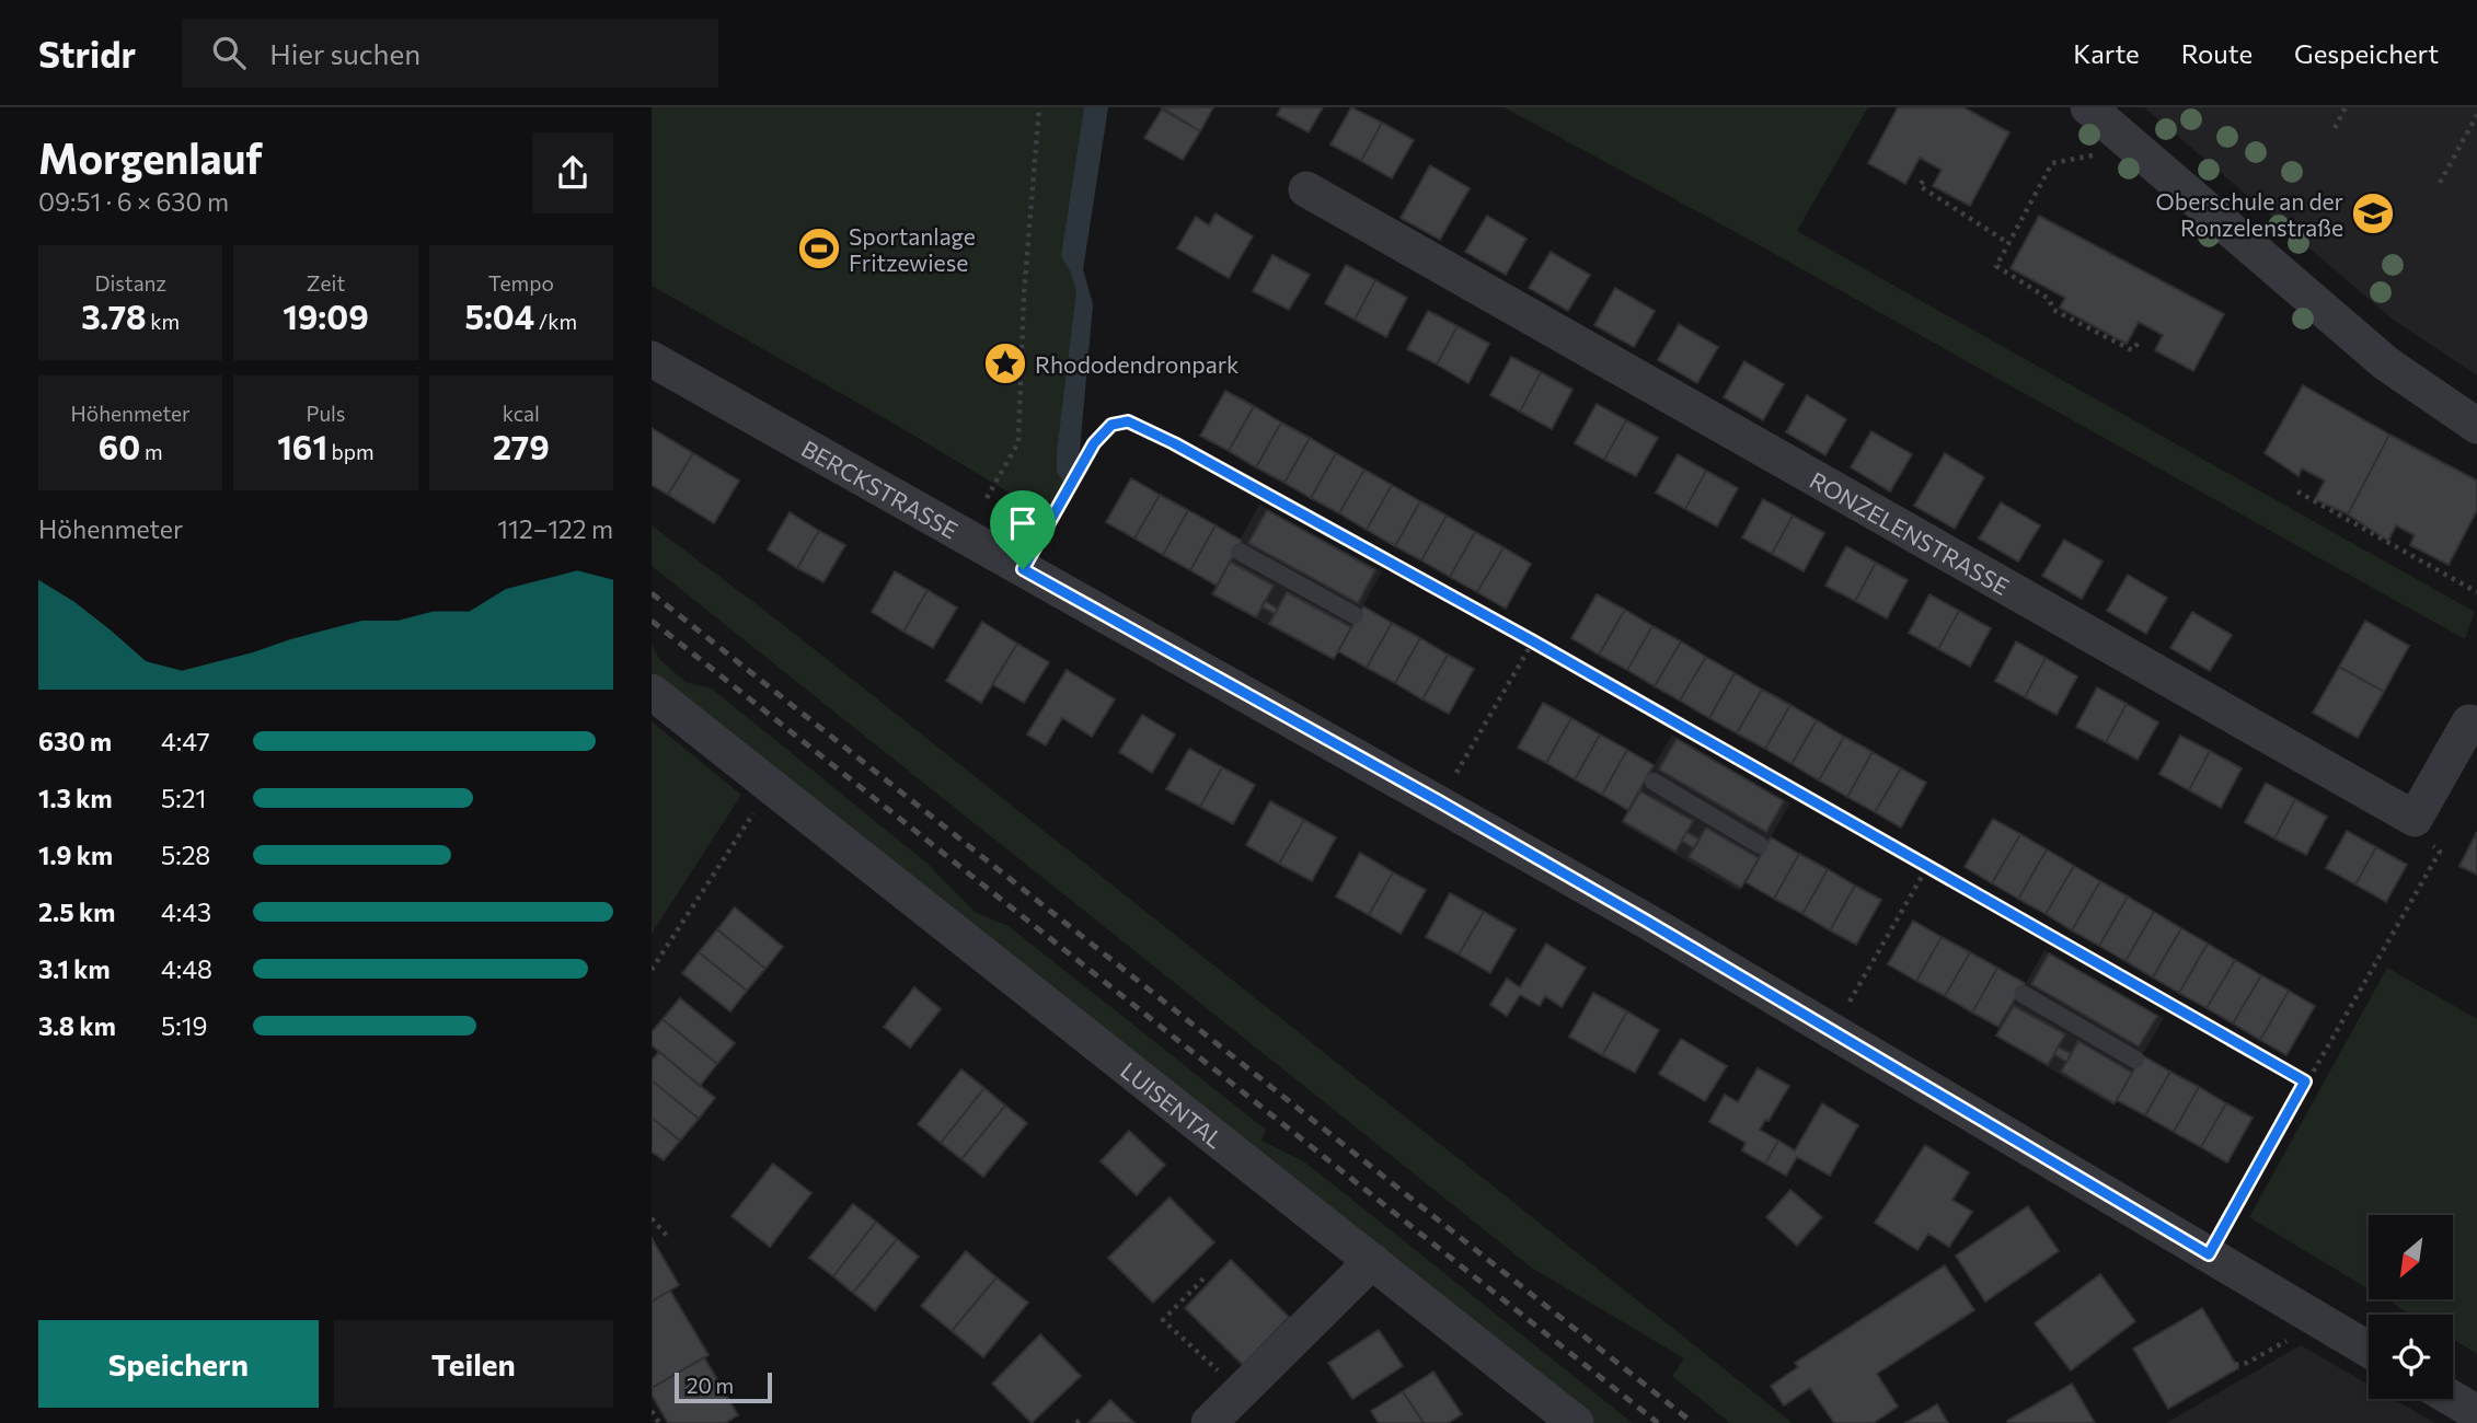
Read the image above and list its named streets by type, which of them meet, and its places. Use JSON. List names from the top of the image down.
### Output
{
  "streets": {
    "street": ["BERCKSTRASSE", "RONZELENSTRASSE", "LUISENTAL"]
  },
  "places": {
    "school or university": ["Oberschule an der Ronzelenstraße"],
    "sports": ["Sportanlage Fritzewiese"],
    "place": ["Rhododendronpark"]
  },
  "scale_bar": "20 m",
  "north": "bottom left",
  "page": {
    "header": "Stridr",
    "search": "Hier suchen",
    "nav": ["Karte", "Route", "Gespeichert"],
    "heading": ["Morgenlauf", "09:51 · 6 × 630 m"],
    "stats": [
      ["Distanz", "3.78 km"],
      ["Zeit", "19:09"],
      ["Tempo", "5:04 /km"],
      ["Höhenmeter", "60 m"],
      ["Puls", "161 bpm"],
      ["kcal", "279"]
    ],
    "chart": ["Höhenmeter", "112–122 m"],
    "list": [
      {
        "name": "630 m",
        "note": "4:47"
      },
      {
        "name": "1.3 km",
        "note": "5:21"
      },
      {
        "name": "1.9 km",
        "note": "5:28"
      },
      {
        "name": "2.5 km",
        "note": "4:43"
      },
      {
        "name": "3.1 km",
        "note": "4:48"
      },
      {
        "name": "3.8 km",
        "note": "5:19"
      }
    ],
    "buttons": ["Speichern", "Teilen"],
    "scale": "20 m"
  }
}
